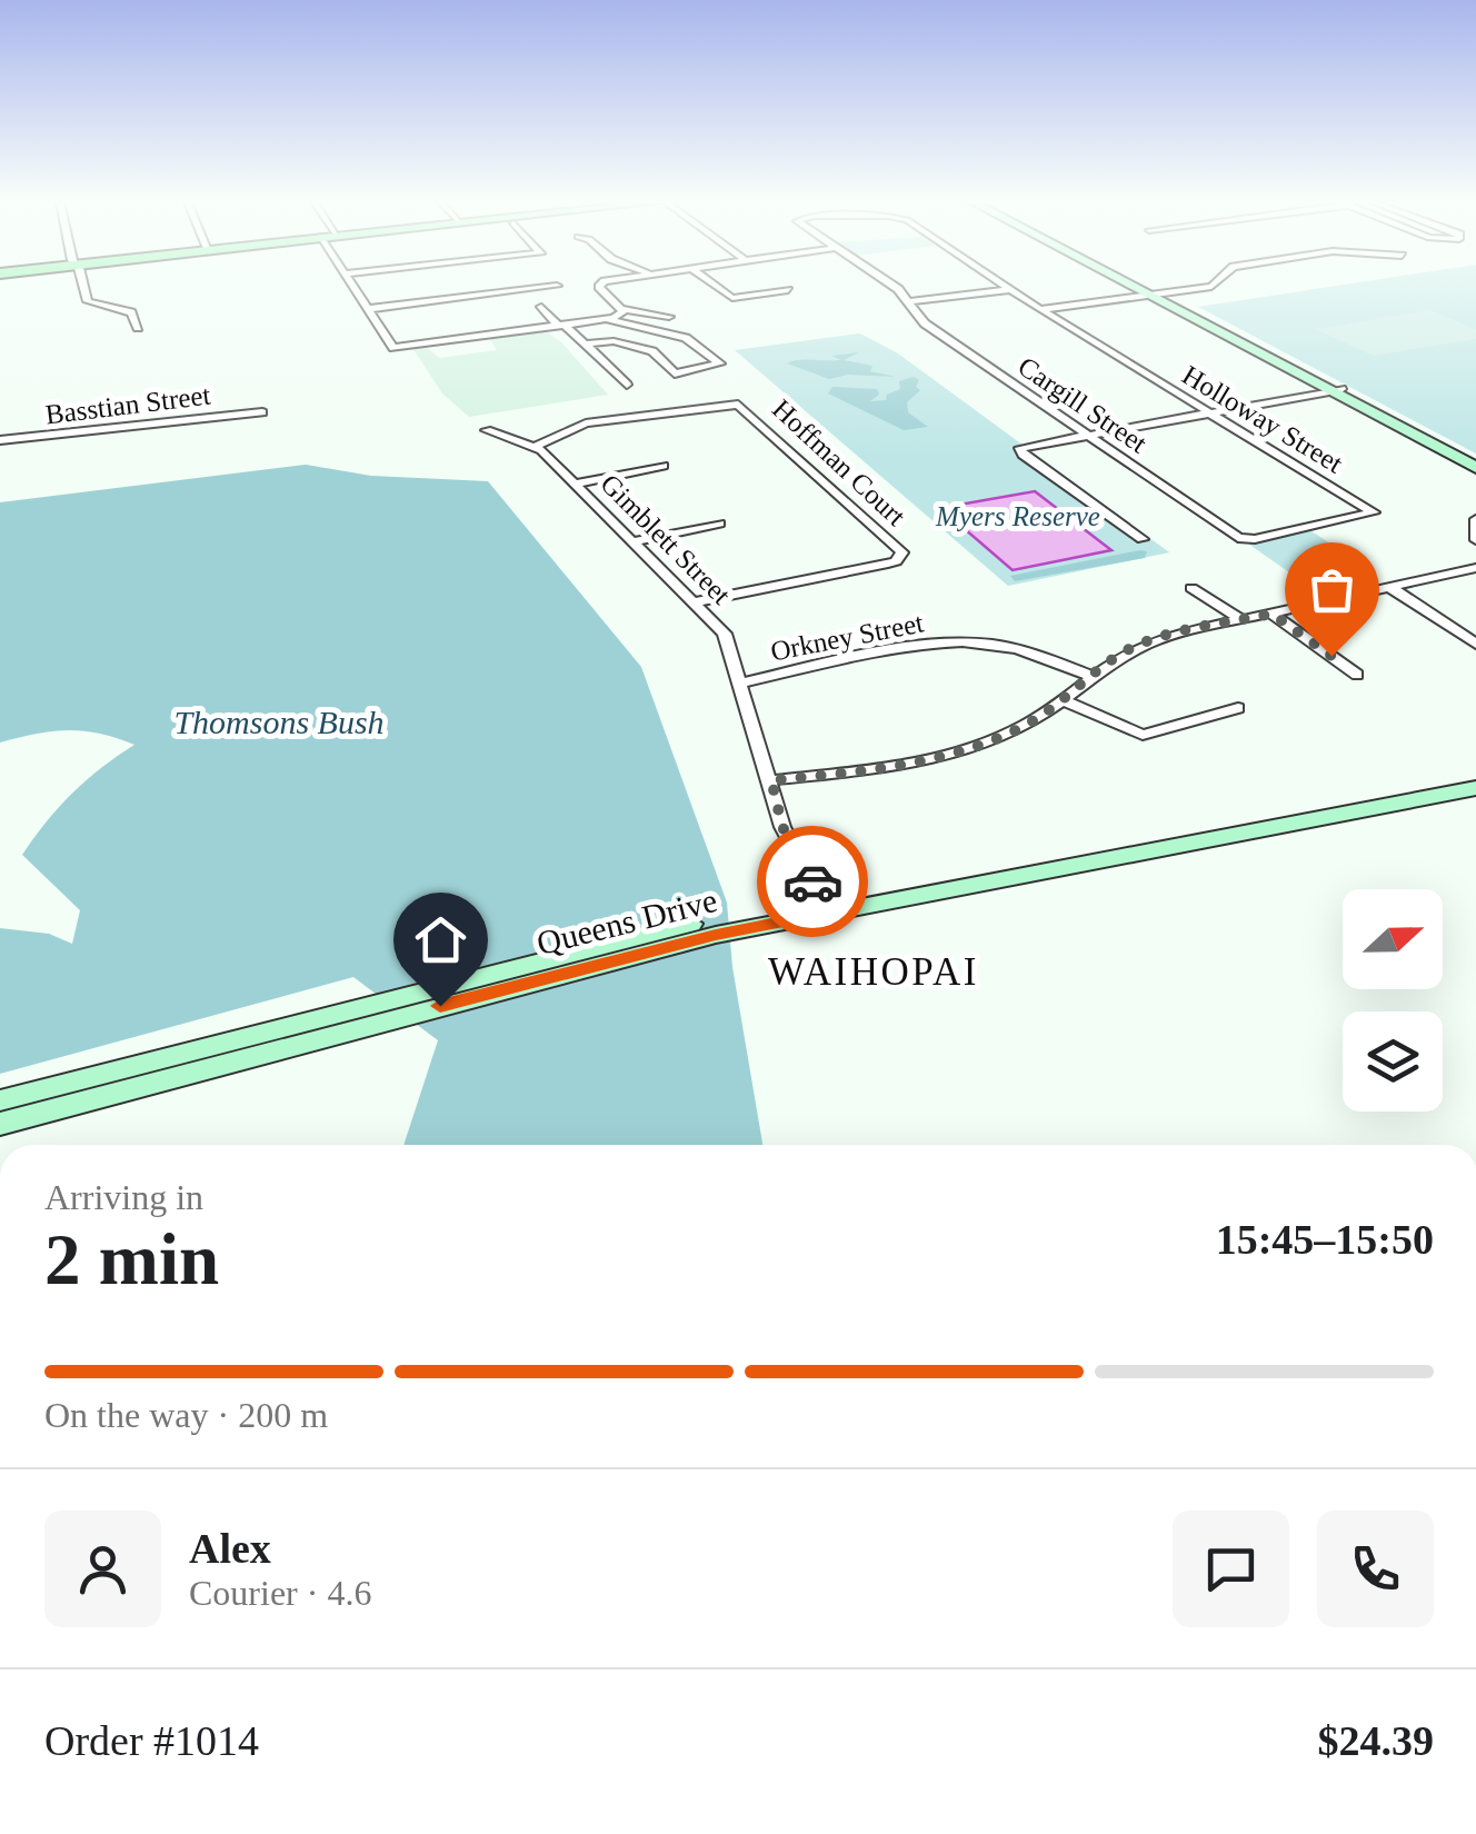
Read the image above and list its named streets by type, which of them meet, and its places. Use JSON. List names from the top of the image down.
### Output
{
  "streets": {
    "main road": ["Queens Drive"],
    "street": [
      "Basstian Street",
      "Cargill Street",
      "Holloway Street",
      "Hoffman Court",
      "Gimblett Street",
      "Orkney Street"
    ]
  },
  "crossings": [
    ["Cargill Street", "Holloway Street"],
    ["Hoffman Court", "Gimblett Street"],
    ["Gimblett Street", "Orkney Street"],
    ["Gimblett Street", "Queens Drive"]
  ],
  "districts": ["WAIHOPAI"],
  "parks": ["Myers Reserve", "Thomsons Bush"],
  "north": "right",
  "page": {
    "heading": ["2 min", "Arriving in", "15:45–15:50"],
    "panel": [
      "Alex",
      "Courier · 4.6",
      "Order #1014",
      "$24.39"
    ],
    "bar": "On the way · 200 m"
  }
}
